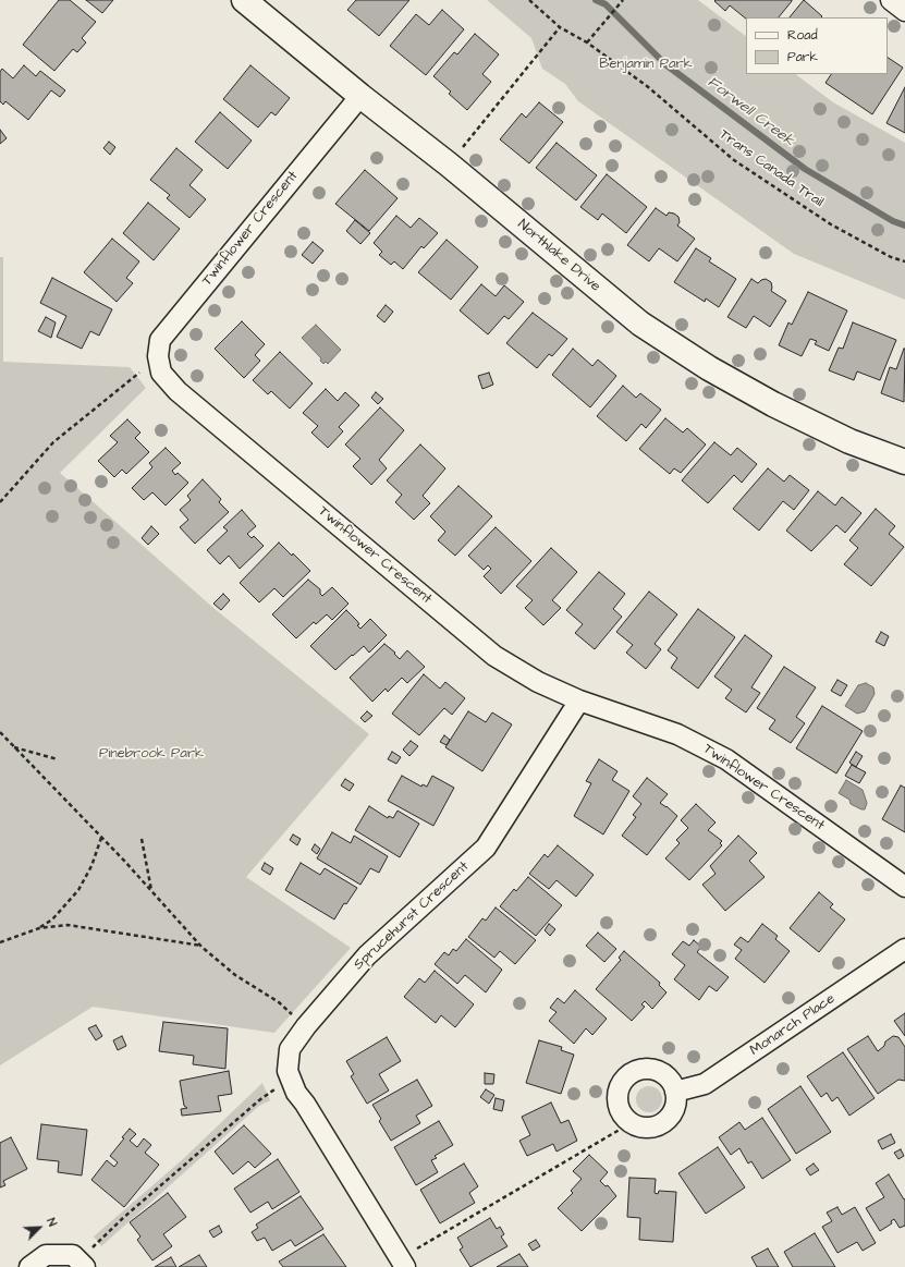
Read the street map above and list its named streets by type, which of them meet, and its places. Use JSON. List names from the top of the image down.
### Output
{
  "streets": {
    "street": [
      "Twinflower Crescent",
      "Northlake Drive",
      "Sprucehurst Crescent",
      "Monarch Place"
    ],
    "path": ["Trans Canada Trail"]
  },
  "crossings": [
    ["Twinflower Crescent", "Northlake Drive"],
    ["Twinflower Crescent", "Sprucehurst Crescent"]
  ],
  "water": ["Forwell Creek"],
  "parks": ["Benjamin Park", "Pinebrook Park"],
  "legend": ["Road", "Park"],
  "north": "top right"
}
